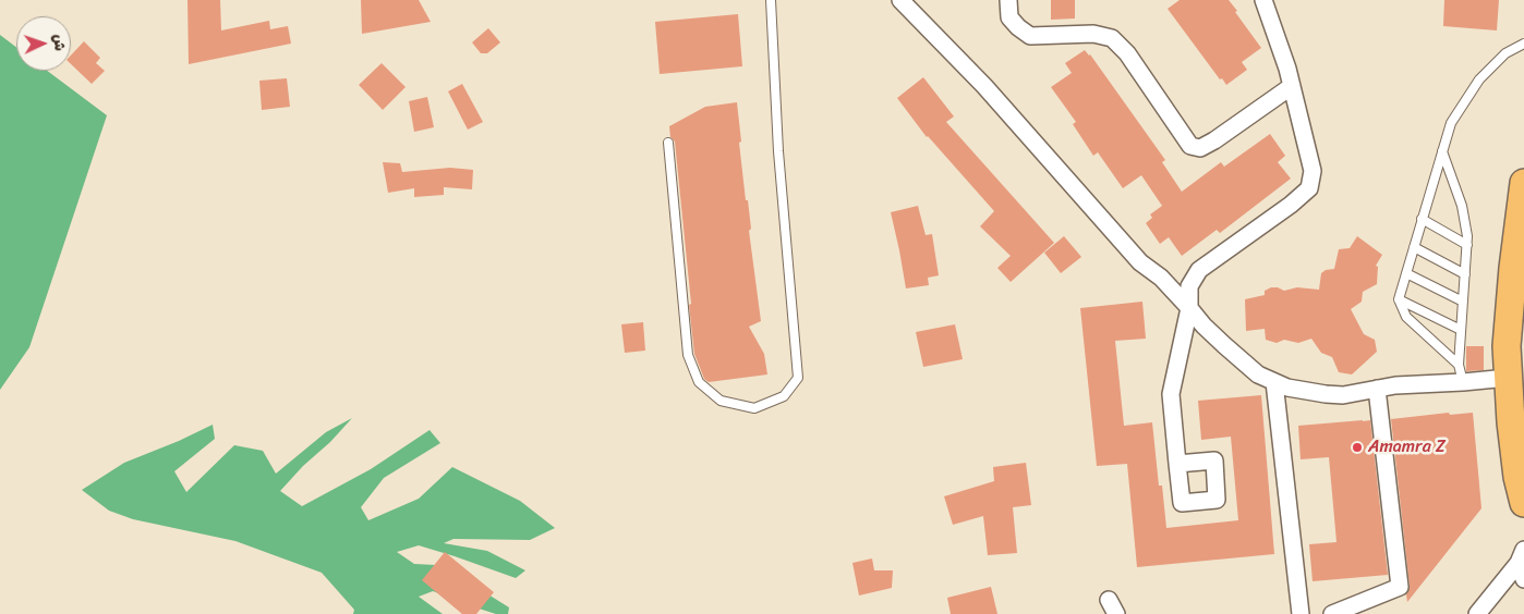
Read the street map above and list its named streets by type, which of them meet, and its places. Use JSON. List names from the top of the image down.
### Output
{
  "places": ["Amamra Z"],
  "north": "right"
}
